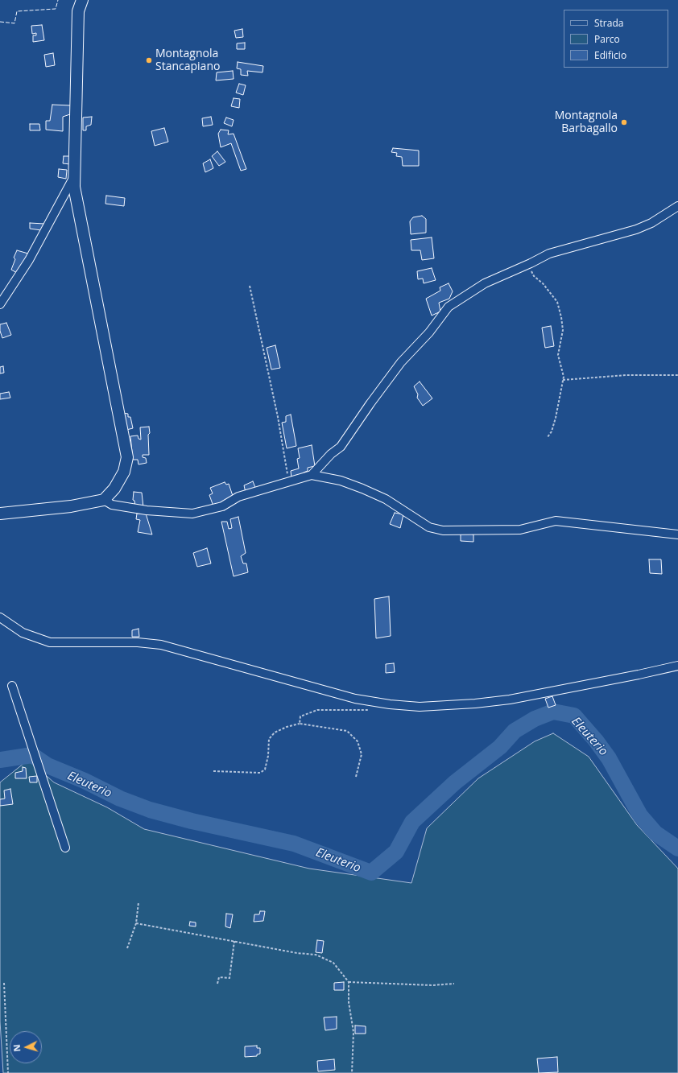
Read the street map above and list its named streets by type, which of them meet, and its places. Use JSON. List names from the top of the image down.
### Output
{
  "water": ["Eleuterio"],
  "places": ["Montagnola Stancapiano", "Montagnola Barbagallo"],
  "legend": ["Strada", "Parco", "Edificio"],
  "north": "left"
}
